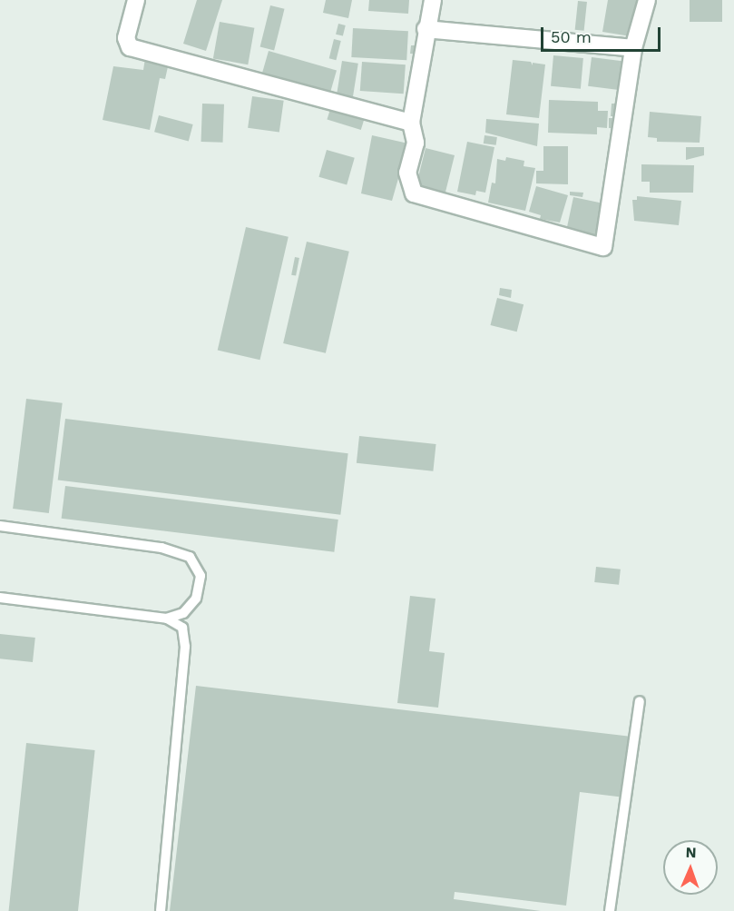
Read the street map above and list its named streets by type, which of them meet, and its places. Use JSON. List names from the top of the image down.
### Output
{
  "scale_bar": "50 m",
  "north": "top"
}
